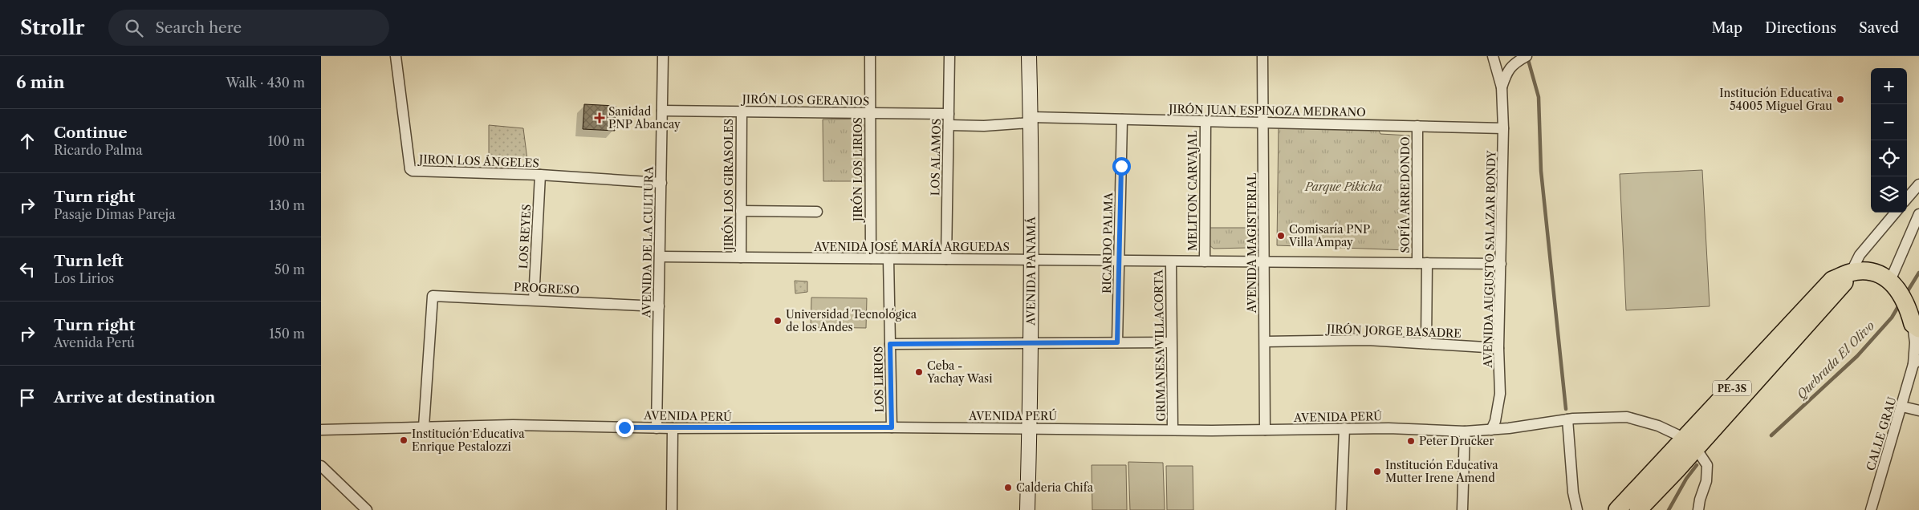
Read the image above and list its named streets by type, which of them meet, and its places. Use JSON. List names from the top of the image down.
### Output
{
  "streets": {
    "highway": ["PE-3S"],
    "street": [
      "JIRÓN LOS GERANIOS",
      "JIRÓN JUAN ESPINOZA MEDRANO",
      "LOS ALAMOS",
      "JIRON LOS ÁNGELES",
      "JIRÓN LOS LIRIOS",
      "JIRÓN LOS GIRASOLES",
      "MELITON CARVAJAL",
      "SOFÍA ARREDONDO",
      "LOS REYES",
      "AVENIDA DE LA CULTURA",
      "RICARDO PALMA",
      "AVENIDA MAGISTERIAL",
      "AVENIDA JOSÉ MARÍA ARGUEDAS",
      "AVENIDA AUGUSTO SALAZAR BONDY",
      "AVENIDA PANAMÁ",
      "PROGRESO",
      "JIRÓN JORGE BASADRE",
      "GRIMANESA VILLACORTA",
      "LOS LIRIOS",
      "AVENIDA PERÚ",
      "CALLE GRAU"
    ]
  },
  "crossings": [
    ["JIRÓN LOS GERANIOS", "LOS ALAMOS"],
    ["JIRÓN LOS GERANIOS", "JIRÓN LOS LIRIOS"],
    ["JIRÓN LOS GERANIOS", "JIRÓN LOS GIRASOLES"],
    ["JIRÓN LOS GERANIOS", "AVENIDA DE LA CULTURA"],
    ["JIRÓN JUAN ESPINOZA MEDRANO", "MELITON CARVAJAL"],
    ["JIRÓN JUAN ESPINOZA MEDRANO", "SOFÍA ARREDONDO"],
    ["JIRÓN JUAN ESPINOZA MEDRANO", "RICARDO PALMA"],
    ["JIRÓN JUAN ESPINOZA MEDRANO", "AVENIDA MAGISTERIAL"],
    ["JIRÓN JUAN ESPINOZA MEDRANO", "AVENIDA AUGUSTO SALAZAR BONDY"],
    ["JIRÓN JUAN ESPINOZA MEDRANO", "AVENIDA PANAMÁ"],
    ["LOS ALAMOS", "AVENIDA JOSÉ MARÍA ARGUEDAS"],
    ["JIRON LOS ÁNGELES", "LOS REYES"],
    ["JIRON LOS ÁNGELES", "AVENIDA DE LA CULTURA"],
    ["JIRÓN LOS LIRIOS", "AVENIDA JOSÉ MARÍA ARGUEDAS"],
    ["JIRÓN LOS GIRASOLES", "AVENIDA JOSÉ MARÍA ARGUEDAS"],
    ["MELITON CARVAJAL", "AVENIDA JOSÉ MARÍA ARGUEDAS"],
    ["SOFÍA ARREDONDO", "AVENIDA JOSÉ MARÍA ARGUEDAS"],
    ["SOFÍA ARREDONDO", "JIRÓN JORGE BASADRE"],
    ["LOS REYES", "PROGRESO"],
    ["AVENIDA DE LA CULTURA", "AVENIDA JOSÉ MARÍA ARGUEDAS"],
    ["AVENIDA DE LA CULTURA", "PROGRESO"],
    ["AVENIDA DE LA CULTURA", "AVENIDA PERÚ"],
    ["RICARDO PALMA", "AVENIDA JOSÉ MARÍA ARGUEDAS"],
    ["AVENIDA MAGISTERIAL", "AVENIDA JOSÉ MARÍA ARGUEDAS"],
    ["AVENIDA MAGISTERIAL", "JIRÓN JORGE BASADRE"],
    ["AVENIDA MAGISTERIAL", "AVENIDA PERÚ"],
    ["AVENIDA JOSÉ MARÍA ARGUEDAS", "AVENIDA AUGUSTO SALAZAR BONDY"],
    ["AVENIDA JOSÉ MARÍA ARGUEDAS", "AVENIDA PANAMÁ"],
    ["AVENIDA JOSÉ MARÍA ARGUEDAS", "GRIMANESA VILLACORTA"],
    ["AVENIDA JOSÉ MARÍA ARGUEDAS", "LOS LIRIOS"],
    ["AVENIDA AUGUSTO SALAZAR BONDY", "JIRÓN JORGE BASADRE"],
    ["AVENIDA AUGUSTO SALAZAR BONDY", "AVENIDA PERÚ"],
    ["AVENIDA PANAMÁ", "AVENIDA PERÚ"],
    ["PROGRESO", "AVENIDA PERÚ"],
    ["GRIMANESA VILLACORTA", "AVENIDA PERÚ"],
    ["LOS LIRIOS", "AVENIDA PERÚ"],
    ["PE-3S", "AVENIDA PERÚ"]
  ],
  "water": ["Quebrada El Olivo"],
  "parks": ["Parque Pikicha"],
  "places": {
    "other": [
      "Institución Educativa 54005 Miguel Grau",
      "Comisaría PNP Villa Ampay",
      "Universidad Tecnológica de los Andes",
      "Ceba - Yachay Wasi",
      "Institución Educativa Enrique Pestalozzi",
      "Peter Drucker",
      "Institución Educativa Mutter Irene Amend",
      "Calderia Chifa"
    ],
    "health": ["Sanidad PNP Abancay"]
  },
  "page": {
    "header": "Strollr",
    "search": "Search here",
    "nav": ["Map", "Directions", "Saved"],
    "heading": ["6 min", "Walk · 430 m"],
    "map_buttons": ["+", "−"],
    "list": [
      ["Continue", "Ricardo Palma", "100 m"],
      ["Turn right", "Pasaje Dimas Pareja", "130 m"],
      ["Turn left", "Los Lirios", "50 m"],
      ["Turn right", "Avenida Perú", "150 m"],
      "Arrive at destination"
    ]
  }
}
